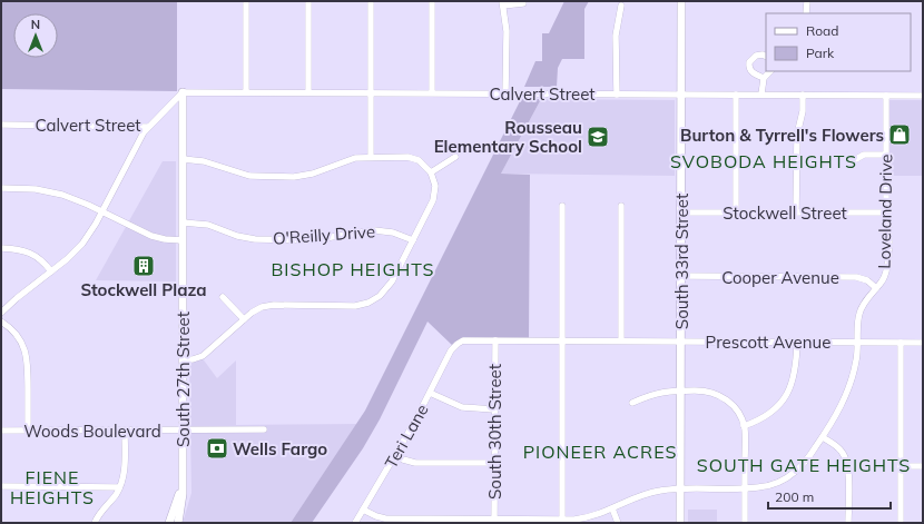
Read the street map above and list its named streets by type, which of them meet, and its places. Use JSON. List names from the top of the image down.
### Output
{
  "streets": {
    "main road": ["South 33rd Street", "South 27th Street"],
    "street": [
      "Calvert Street",
      "Loveland Drive",
      "Stockwell Street",
      "O'Reilly Drive",
      "Cooper Avenue",
      "Prescott Avenue",
      "Woods Boulevard",
      "South 30th Street",
      "Teri Lane"
    ]
  },
  "crossings": [
    ["Calvert Street", "Loveland Drive"],
    ["Calvert Street", "South 33rd Street"],
    ["Calvert Street", "South 27th Street"],
    ["Loveland Drive", "Stockwell Street"],
    ["Loveland Drive", "South 33rd Street"],
    ["Loveland Drive", "Cooper Avenue"],
    ["Loveland Drive", "Prescott Avenue"],
    ["Loveland Drive", "South 30th Street"],
    ["Loveland Drive", "Teri Lane"],
    ["Stockwell Street", "South 33rd Street"],
    ["O'Reilly Drive", "South 27th Street"],
    ["South 33rd Street", "Cooper Avenue"],
    ["South 33rd Street", "Prescott Avenue"],
    ["Prescott Avenue", "South 30th Street"],
    ["Prescott Avenue", "Teri Lane"],
    ["South 27th Street", "Woods Boulevard"]
  ],
  "districts": [
    "SVOBODA HEIGHTS",
    "BISHOP HEIGHTS",
    "PIONEER ACRES",
    "SOUTH GATE HEIGHTS",
    "FIENE HEIGHTS"
  ],
  "places": {
    "shop": ["Burton & Tyrrell's Flowers"],
    "school or university": ["Rousseau Elementary School"],
    "building": ["Stockwell Plaza"],
    "bank": ["Wells Fargo"]
  },
  "legend": ["Road", "Park"],
  "scale_bar": "200 m",
  "north": "top"
}
